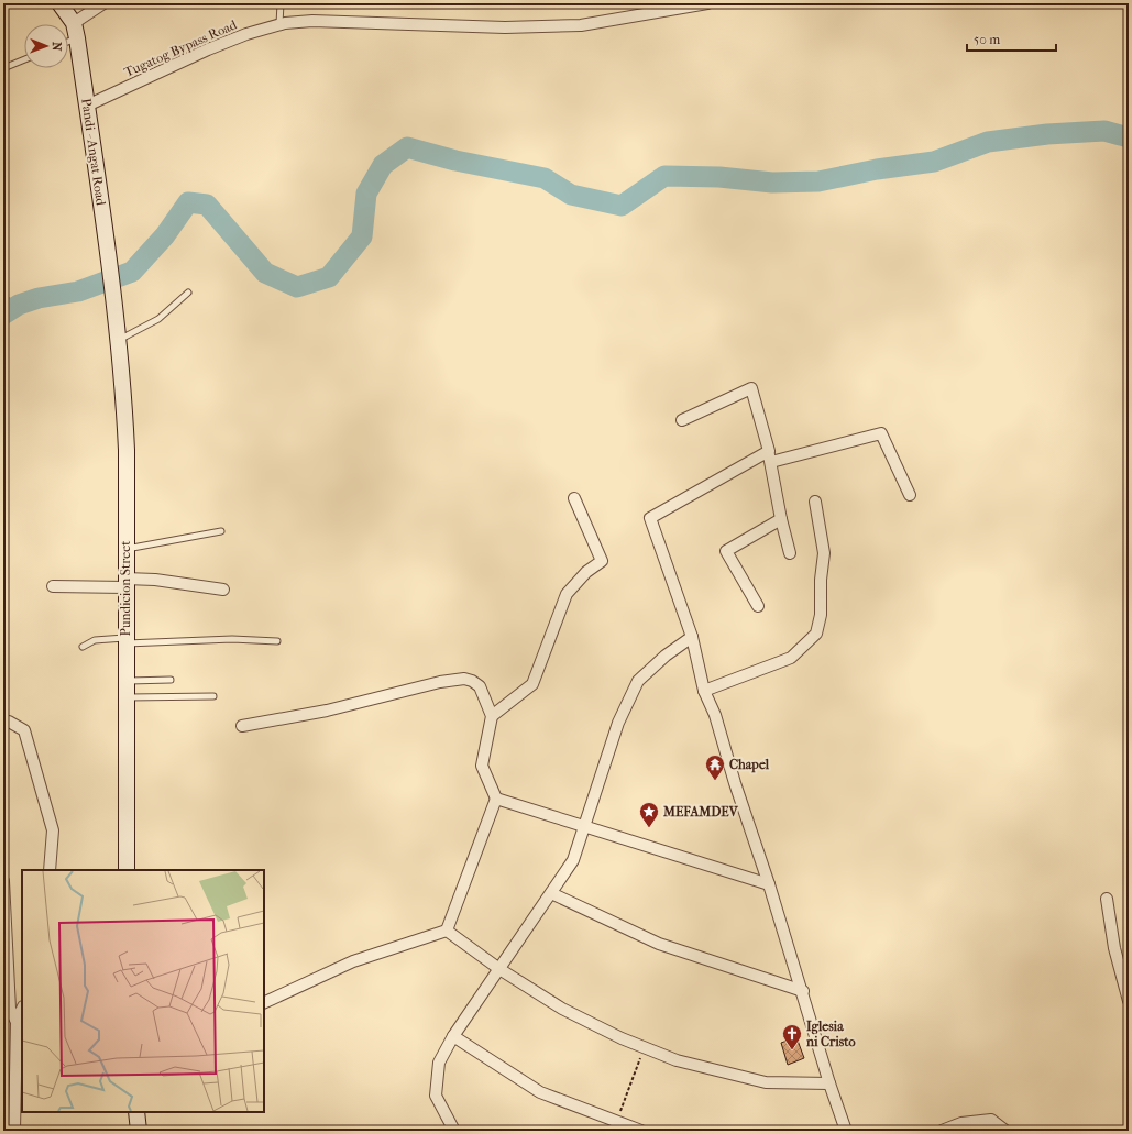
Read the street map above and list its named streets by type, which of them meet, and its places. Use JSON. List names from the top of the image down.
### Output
{
  "streets": {
    "main road": ["Pandi - Angat Road", "Pundicion Street"],
    "street": ["Tugatog Bypass Road"]
  },
  "crossings": [
    ["Tugatog Bypass Road", "Pandi - Angat Road"],
    ["Pandi - Angat Road", "Pundicion Street"]
  ],
  "places": {
    "temple": ["Chapel"],
    "place": ["MEFAMDEV"],
    "church": ["Iglesia ni Cristo"]
  },
  "scale_bar": "50 m",
  "north": "right"
}
